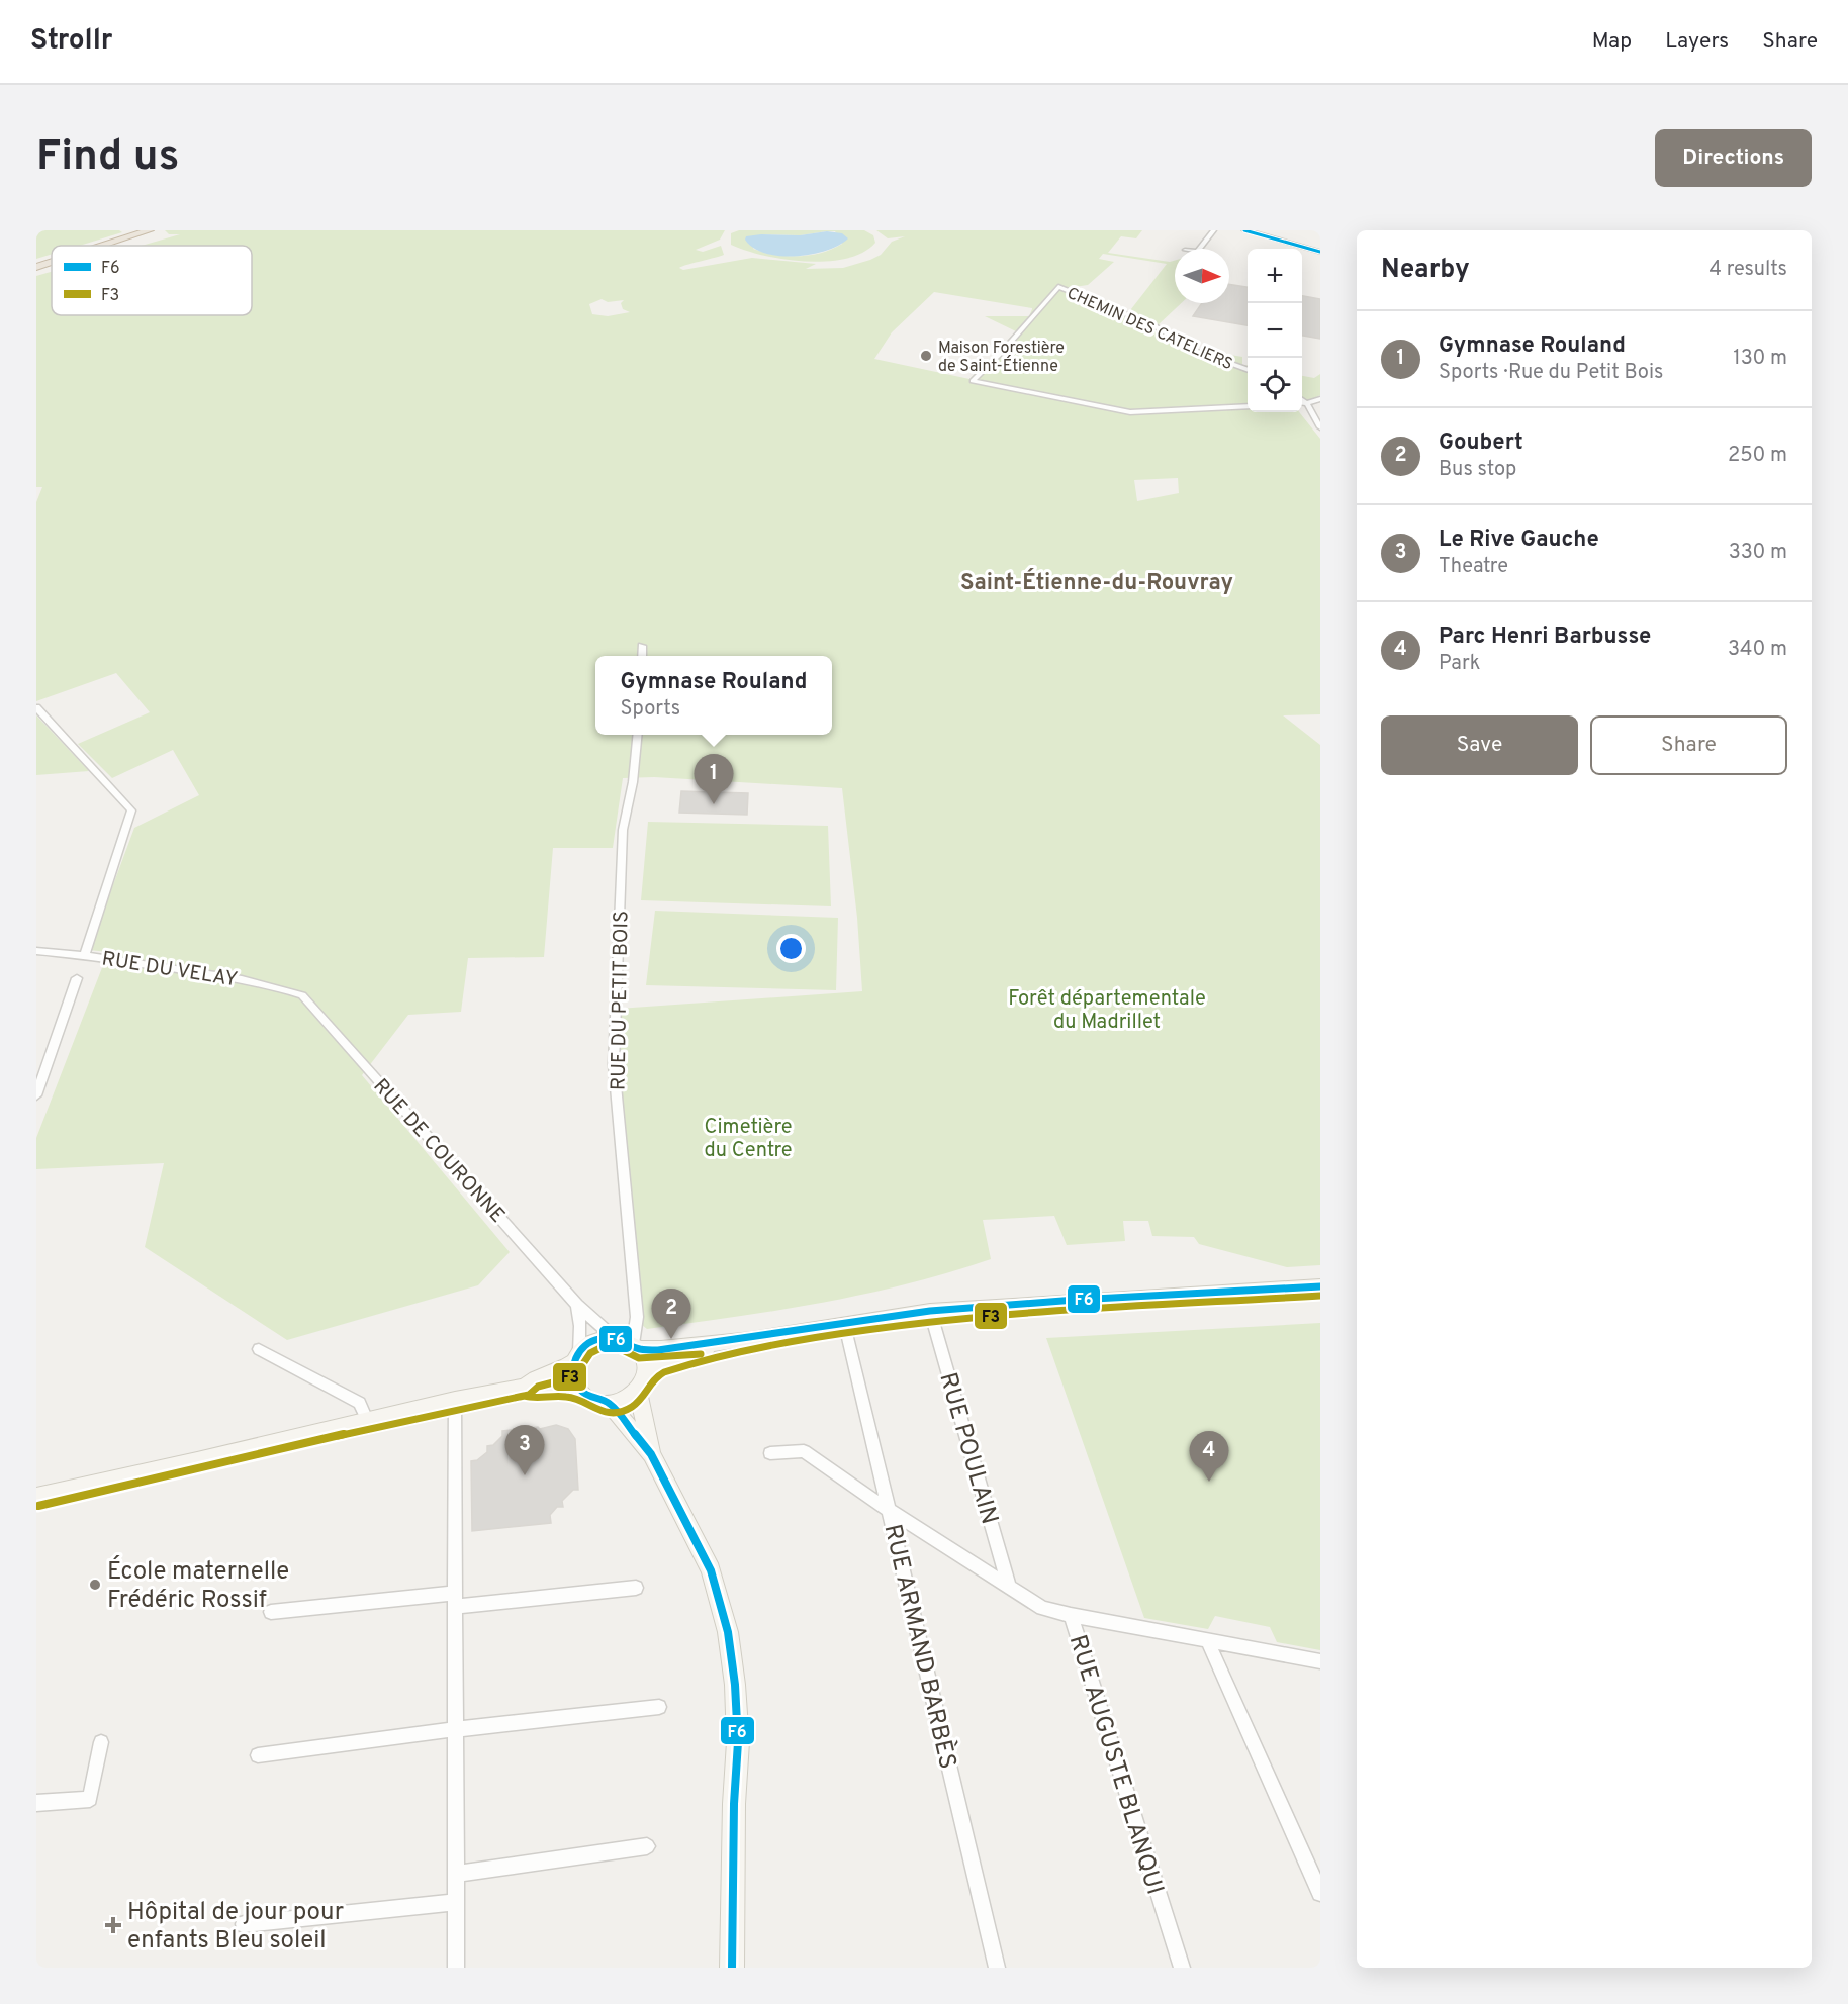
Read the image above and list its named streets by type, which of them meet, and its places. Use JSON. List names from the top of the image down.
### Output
{
  "streets": {
    "street": [
      "CHEMIN DES CATELIERS",
      "RUE DU VELAY",
      "RUE DU PETIT BOIS",
      "RUE DE COURONNE",
      "RUE POULAIN",
      "RUE ARMAND BARBÈS",
      "RUE AUGUSTE BLANQUI"
    ]
  },
  "crossings": [
    ["RUE DU VELAY", "RUE DE COURONNE"],
    ["RUE DU PETIT BOIS", "RUE DE COURONNE"],
    ["RUE POULAIN", "RUE AUGUSTE BLANQUI"],
    ["RUE ARMAND BARBÈS", "RUE AUGUSTE BLANQUI"]
  ],
  "districts": ["Saint-Étienne-du-Rouvray"],
  "parks": ["Forêt départementale du Madrillet", "Cimetière du Centre"],
  "places": {
    "other": ["Maison Forestière de Saint-Étienne", "École maternelle Frédéric Rossif"],
    "health": ["Hôpital de jour pour enfants Bleu soleil"]
  },
  "lines": ["transit line F6", "transit line F3"],
  "legend": ["F6", "F3"],
  "north": "right",
  "page": {
    "header": "Strollr",
    "nav": ["Map", "Layers", "Share"],
    "buttons": [
      "Directions",
      ["Save", "Share"]
    ],
    "title": "Find us",
    "heading": ["Nearby", "4 results"],
    "map_buttons": ["+", "−"],
    "list": [
      {
        "mark": "1",
        "name": "Gymnase Rouland",
        "note": "Sports · Rue du Petit Bois",
        "value": "130 m"
      },
      {
        "mark": "2",
        "name": "Goubert",
        "note": "Bus stop",
        "value": "250 m"
      },
      {
        "mark": "3",
        "name": "Le Rive Gauche",
        "note": "Theatre",
        "value": "330 m"
      },
      {
        "mark": "4",
        "name": "Parc Henri Barbusse",
        "note": "Park",
        "value": "340 m"
      }
    ],
    "popup": ["Gymnase Rouland", "Sports"],
    "pins": [
      "1",
      "2",
      "3",
      "4"
    ]
  }
}
